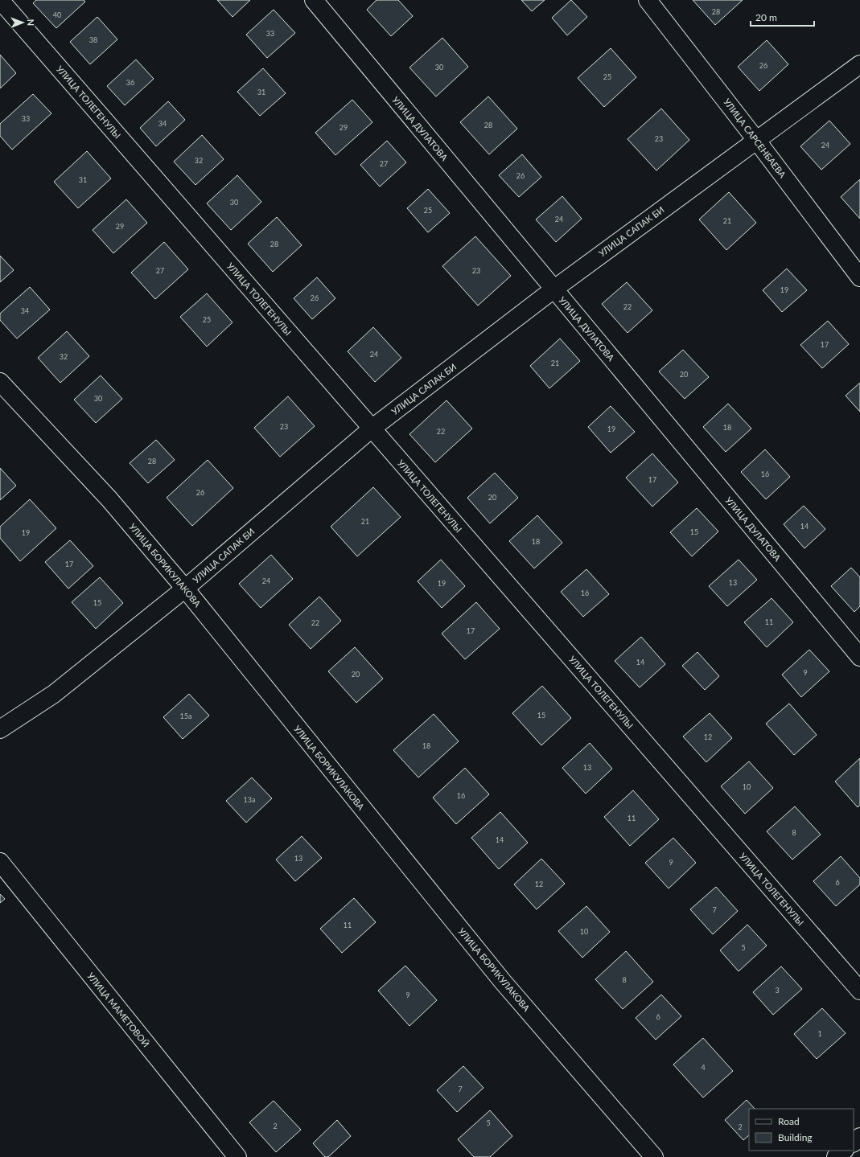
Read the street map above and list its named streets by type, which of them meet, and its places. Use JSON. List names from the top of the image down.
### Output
{
  "streets": {
    "street": [
      "УЛИЦА ТОЛЕГЕНУЛЫ",
      "УЛИЦА ДУЛАТОВА",
      "УЛИЦА САРСЕНБАЕВА",
      "УЛИЦА САПАК БИ",
      "УЛИЦА БОРИКУЛАКОВА",
      "УЛИЦА МАМЕТОВОЙ"
    ]
  },
  "crossings": [
    ["УЛИЦА ТОЛЕГЕНУЛЫ", "УЛИЦА САПАК БИ"],
    ["УЛИЦА ДУЛАТОВА", "УЛИЦА САПАК БИ"],
    ["УЛИЦА САРСЕНБАЕВА", "УЛИЦА САПАК БИ"],
    ["УЛИЦА САПАК БИ", "УЛИЦА БОРИКУЛАКОВА"]
  ],
  "house_numbers": [
    "28",
    "40",
    "33",
    "38",
    "26",
    "30",
    "25",
    "36",
    "31",
    "33",
    "34",
    "28",
    "29",
    "23",
    "24",
    "32",
    "27",
    "26",
    "31",
    "30",
    "25",
    "24",
    "21",
    "29",
    "28",
    "27",
    "23",
    "19",
    "26",
    "22",
    "34",
    "25",
    "17",
    "24",
    "32",
    "21",
    "20",
    "30",
    "23",
    "18",
    "19",
    "22",
    "28",
    "16",
    "17",
    "26",
    "20",
    "21",
    "14",
    "15",
    "19",
    "18",
    "17",
    "24",
    "13",
    "19",
    "16",
    "15",
    "11",
    "22",
    "17",
    "14",
    "9",
    "20",
    "15",
    "15а",
    "12",
    "18",
    "13",
    "10",
    "16",
    "13а",
    "11",
    "8",
    "14",
    "13",
    "9",
    "6",
    "12",
    "7",
    "11",
    "10",
    "5",
    "8",
    "3",
    "9",
    "6",
    "1",
    "4",
    "7",
    "5",
    "2",
    "2"
  ],
  "legend": ["Road", "Building"],
  "scale_bar": "20 m",
  "north": "right"
}
